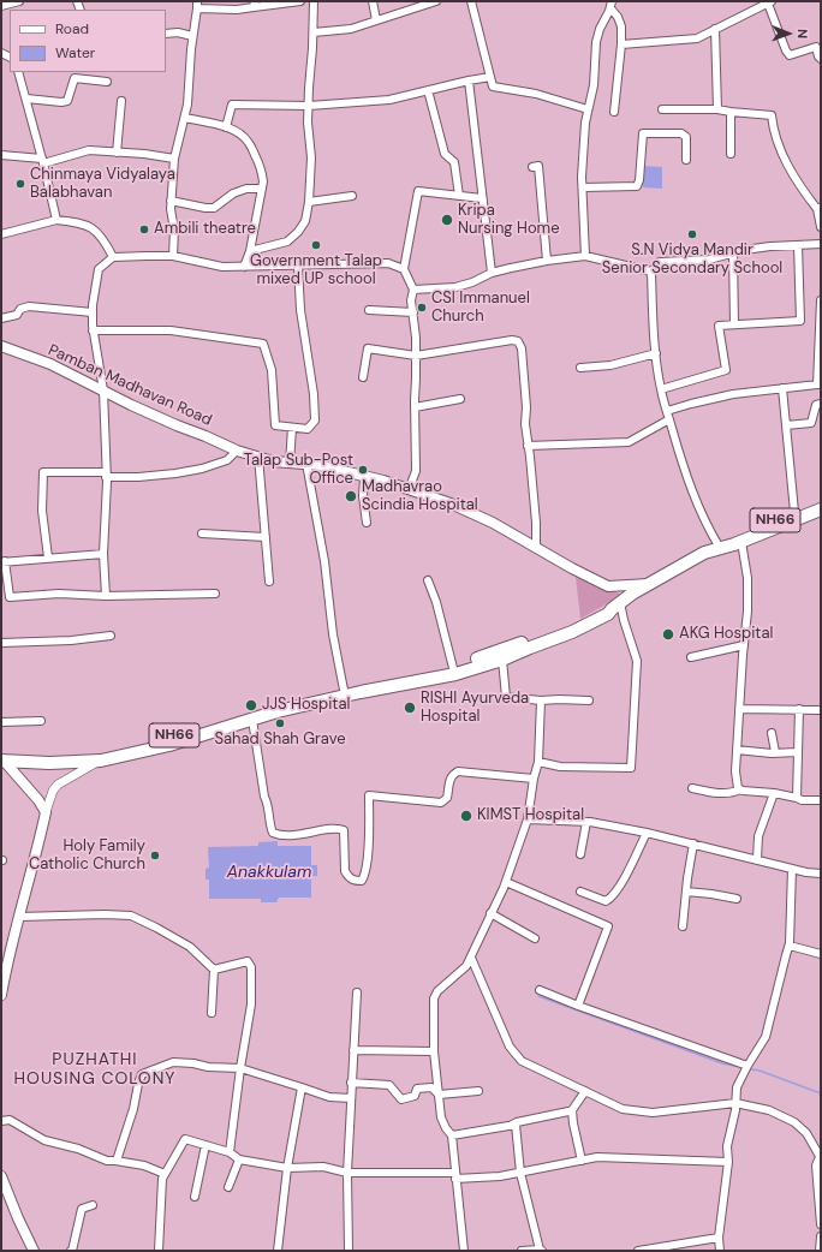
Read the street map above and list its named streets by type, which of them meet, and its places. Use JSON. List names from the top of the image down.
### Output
{
  "streets": {
    "highway": ["NH66"],
    "main road": ["Pamban Madhavan Road"]
  },
  "crossings": [
    ["Pamban Madhavan Road", "NH66"]
  ],
  "districts": ["PUZHATHI HOUSING COLONY"],
  "water": ["Anakkulam"],
  "places": [
    "Chinmaya Vidyalaya Balabhavan",
    "Kripa Nursing Home",
    "Ambili theatre",
    "S.N Vidya Mandir Senior Secondary School",
    "Government Talap mixed UP school",
    "CSI Immanuel Church",
    "Talap Sub-Post Office",
    "Madhavrao Scindia Hospital",
    "AKG Hospital",
    "JJS Hospital",
    "RISHI Ayurveda Hospital",
    "Sahad Shah Grave",
    "KIMST Hospital",
    "Holy Family Catholic Church"
  ],
  "legend": ["Road", "Water"],
  "north": "right"
}
